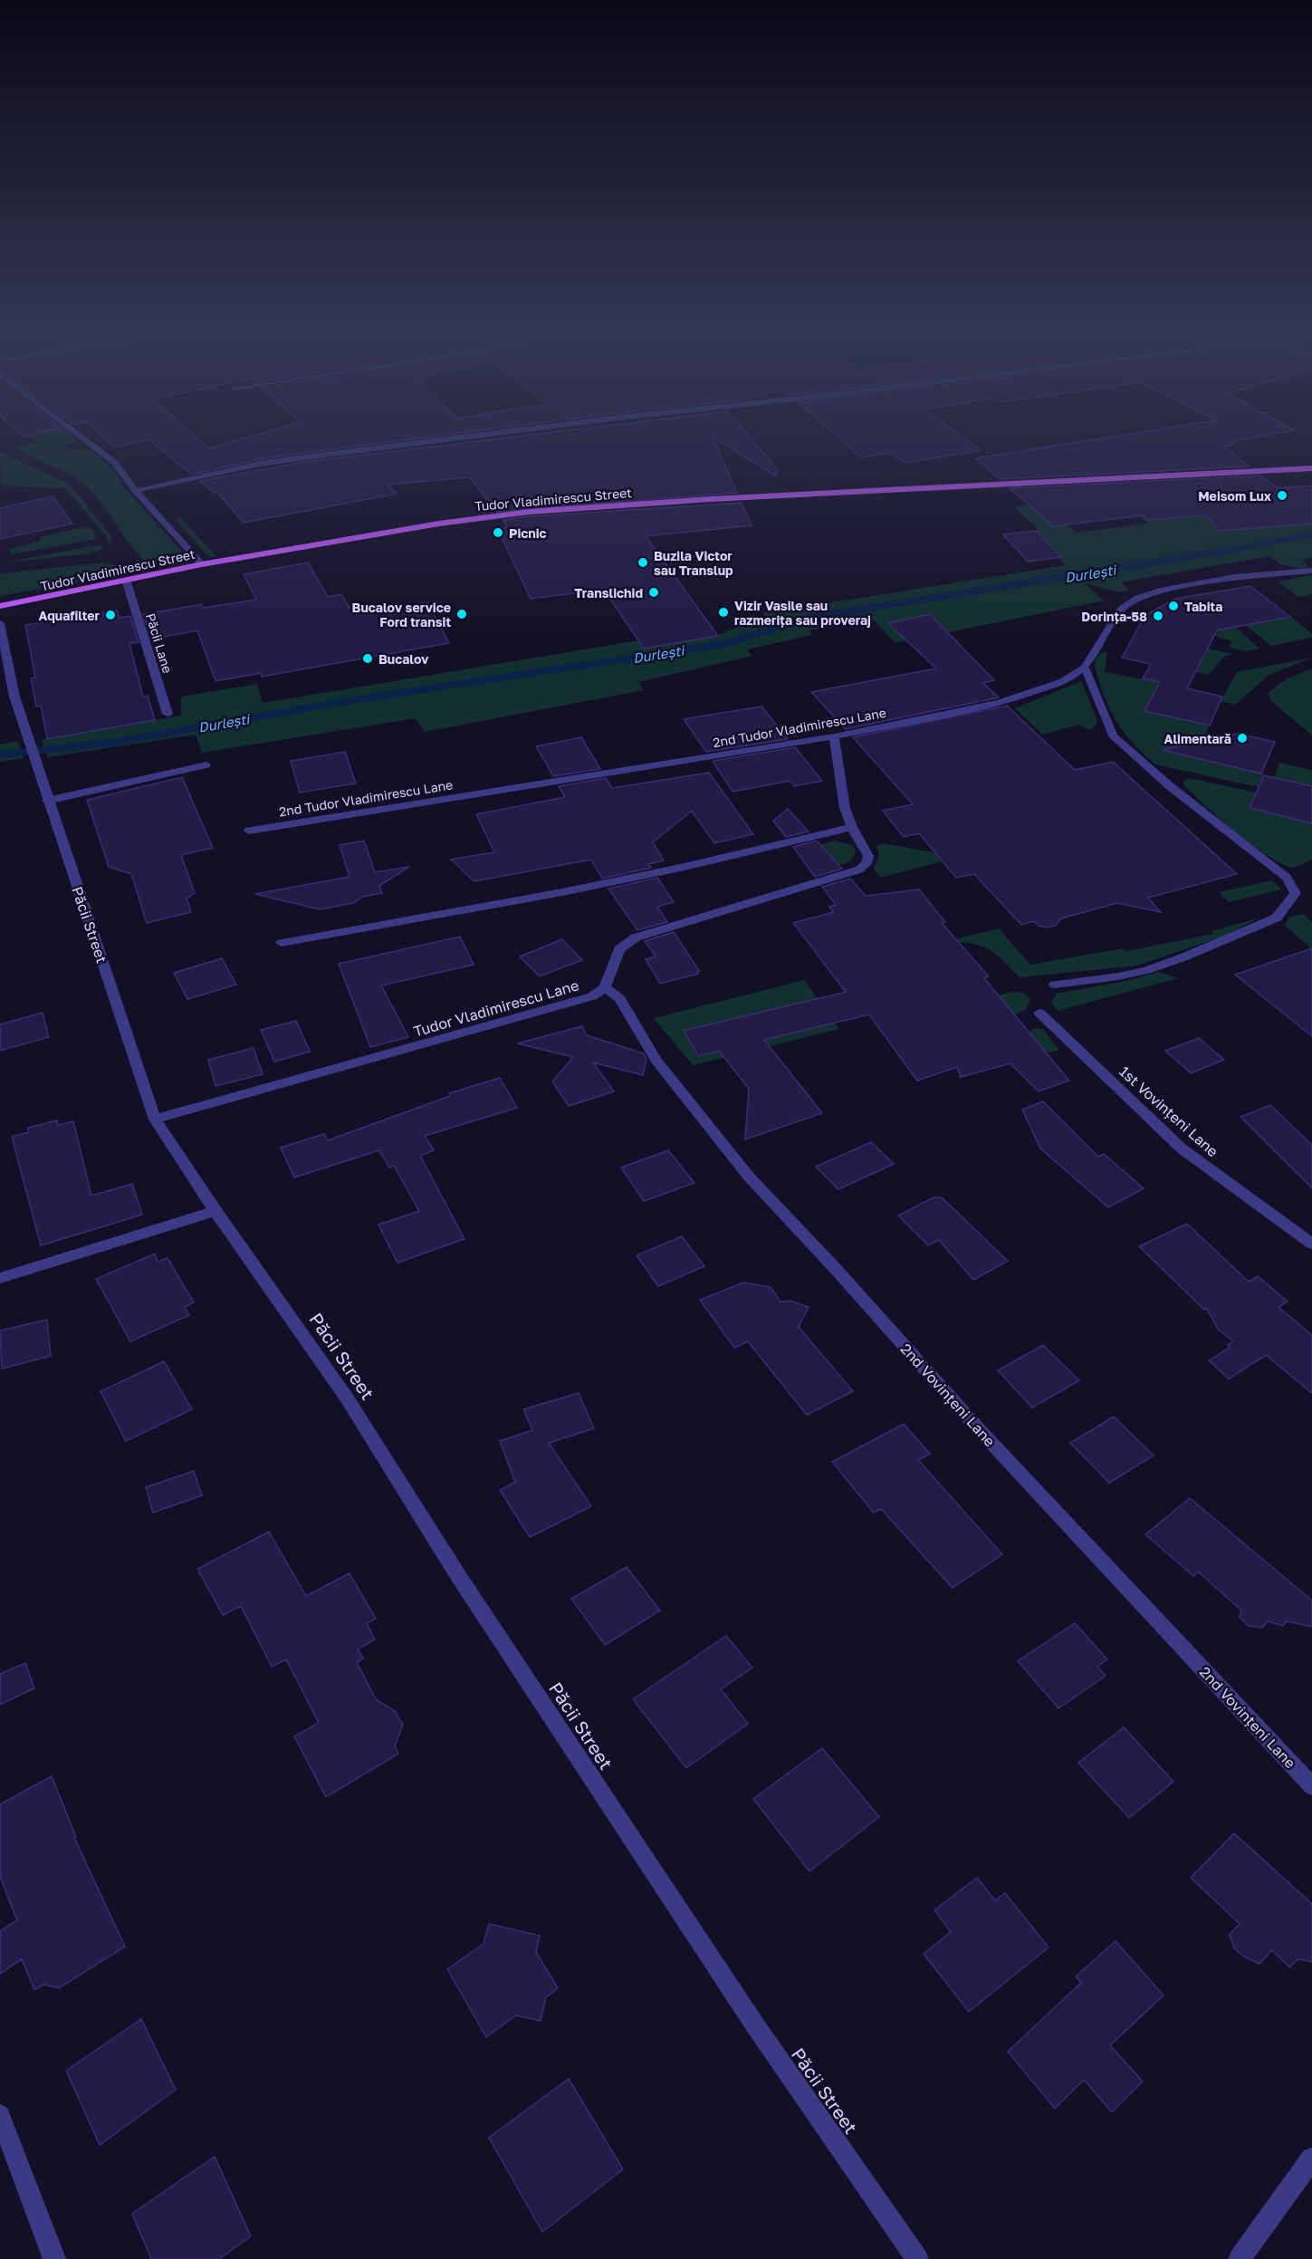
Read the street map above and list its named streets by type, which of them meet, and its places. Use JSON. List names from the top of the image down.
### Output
{
  "streets": {
    "main road": ["Tudor Vladimirescu Street"],
    "street": [
      "Păcii Lane",
      "2nd Tudor Vladimirescu Lane",
      "Păcii Street",
      "Tudor Vladimirescu Lane",
      "1st Vovințeni Lane",
      "2nd Vovințeni Lane"
    ]
  },
  "crossings": [
    ["Tudor Vladimirescu Street", "Păcii Lane"],
    ["Păcii Street", "Tudor Vladimirescu Lane"],
    ["Tudor Vladimirescu Lane", "2nd Vovințeni Lane"]
  ],
  "water": ["Durlești"],
  "places": [
    "Meisom Lux",
    "Picnic",
    "Buzila Victor sau Translup",
    "Translichid",
    "Tabita",
    "Vizir Vasile sau razmerița sau proveraj",
    "Bucalov service Ford transit",
    "Aquafilter",
    "Dorința-58",
    "Bucalov",
    "Alimentară"
  ]
}
